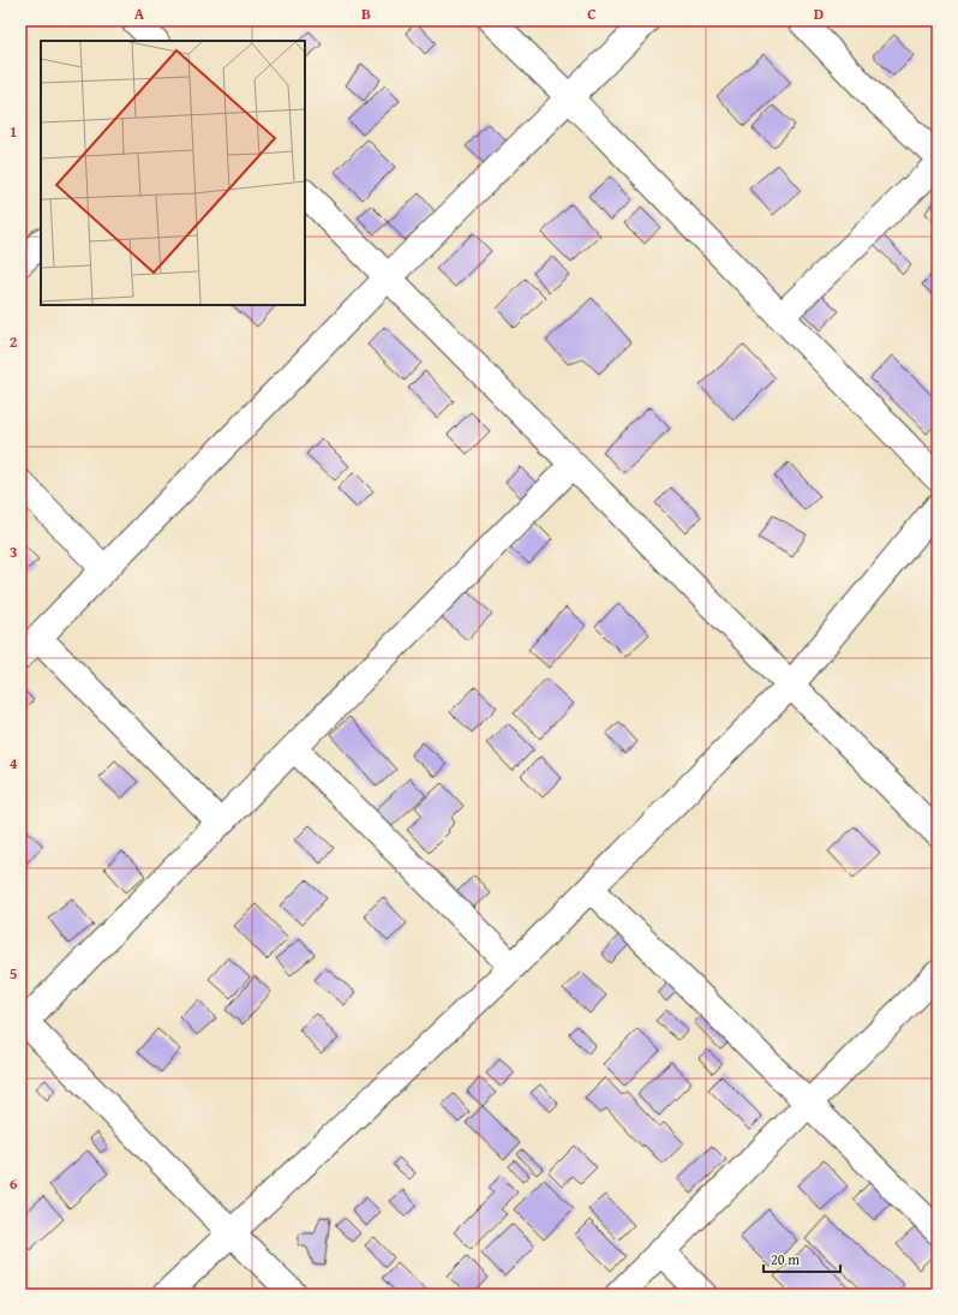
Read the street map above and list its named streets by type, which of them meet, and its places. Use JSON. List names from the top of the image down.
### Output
{
  "scale_bar": "20 m",
  "grid": {
    "columns": [
      "A",
      "B",
      "C",
      "D"
    ],
    "rows": [
      "1",
      "2",
      "3",
      "4",
      "5",
      "6"
    ]
  }
}
